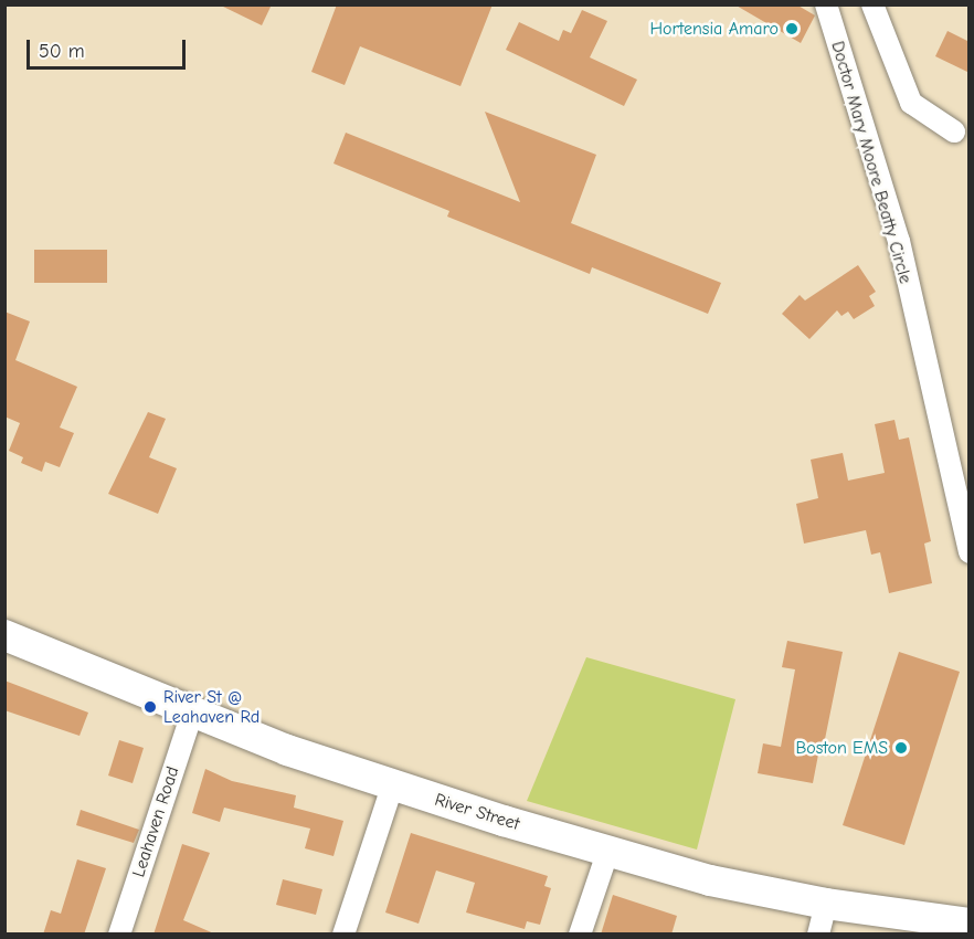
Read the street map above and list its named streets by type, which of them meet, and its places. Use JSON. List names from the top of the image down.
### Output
{
  "streets": {
    "main road": ["River Street"],
    "street": ["Doctor Mary Moore Beatty Circle", "Leahaven Road"]
  },
  "crossings": [
    ["River Street", "Leahaven Road"]
  ],
  "places": ["Hortensia Amaro", "River St @ Leahaven Rd", "Boston EMS"],
  "scale_bar": "50 m"
}
